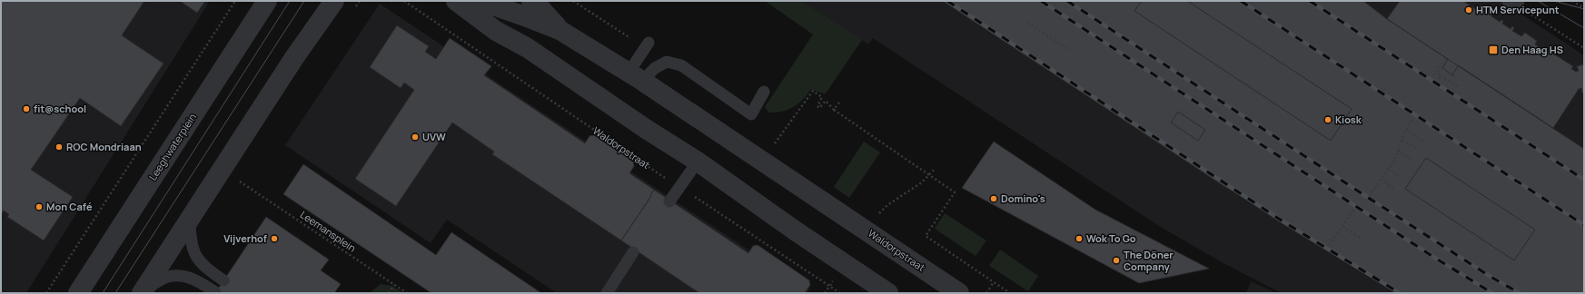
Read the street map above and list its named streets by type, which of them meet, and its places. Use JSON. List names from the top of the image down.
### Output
{
  "streets": {
    "street": ["Leeghwaterplein", "Waldorpstraat"],
    "path": ["Leemansplein"]
  },
  "places": {
    "other": [
      "HTM Servicepunt",
      "fit@school",
      "Kiosk",
      "UVW",
      "ROC Mondriaan",
      "Domino's",
      "Mon Café",
      "Vijverhof",
      "Wok To Go",
      "The Döner Company"
    ],
    "transit": ["Den Haag HS"]
  }
}
